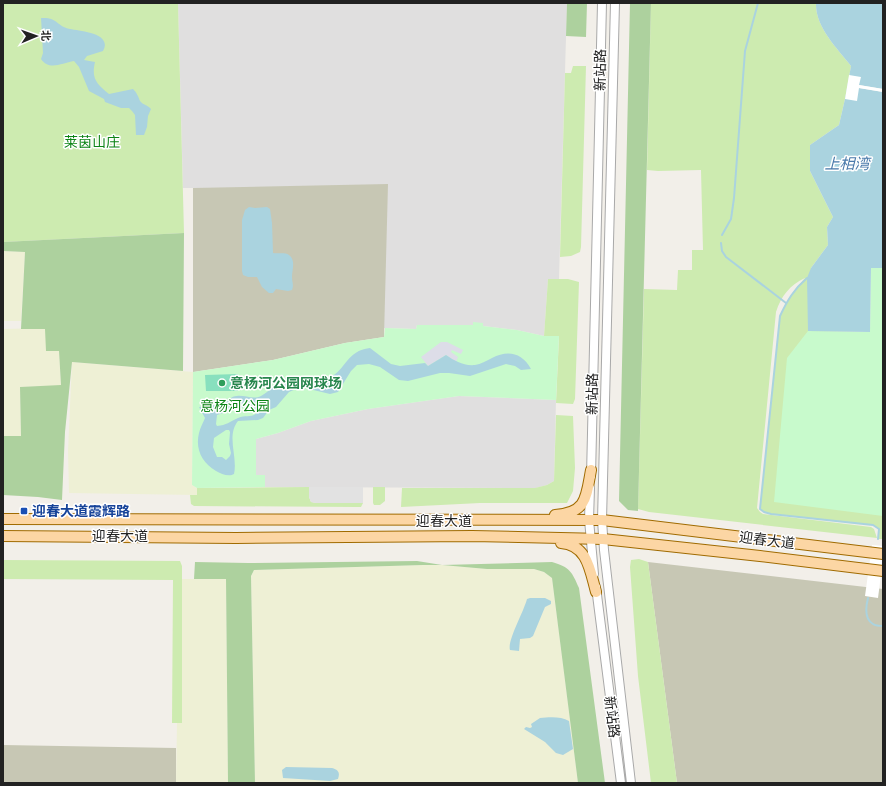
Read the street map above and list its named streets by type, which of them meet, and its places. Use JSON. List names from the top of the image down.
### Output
{
  "streets": {
    "main road": ["迎春大道"],
    "street": ["新站路"]
  },
  "crossings": [
    ["新站路", "迎春大道"]
  ],
  "water": ["上相湾"],
  "parks": ["莱茵山庄", "意杨河公园"],
  "places": {
    "other": ["意杨河公园网球场"],
    "transit": ["迎春大道霞辉路"]
  },
  "north": "right"
}
